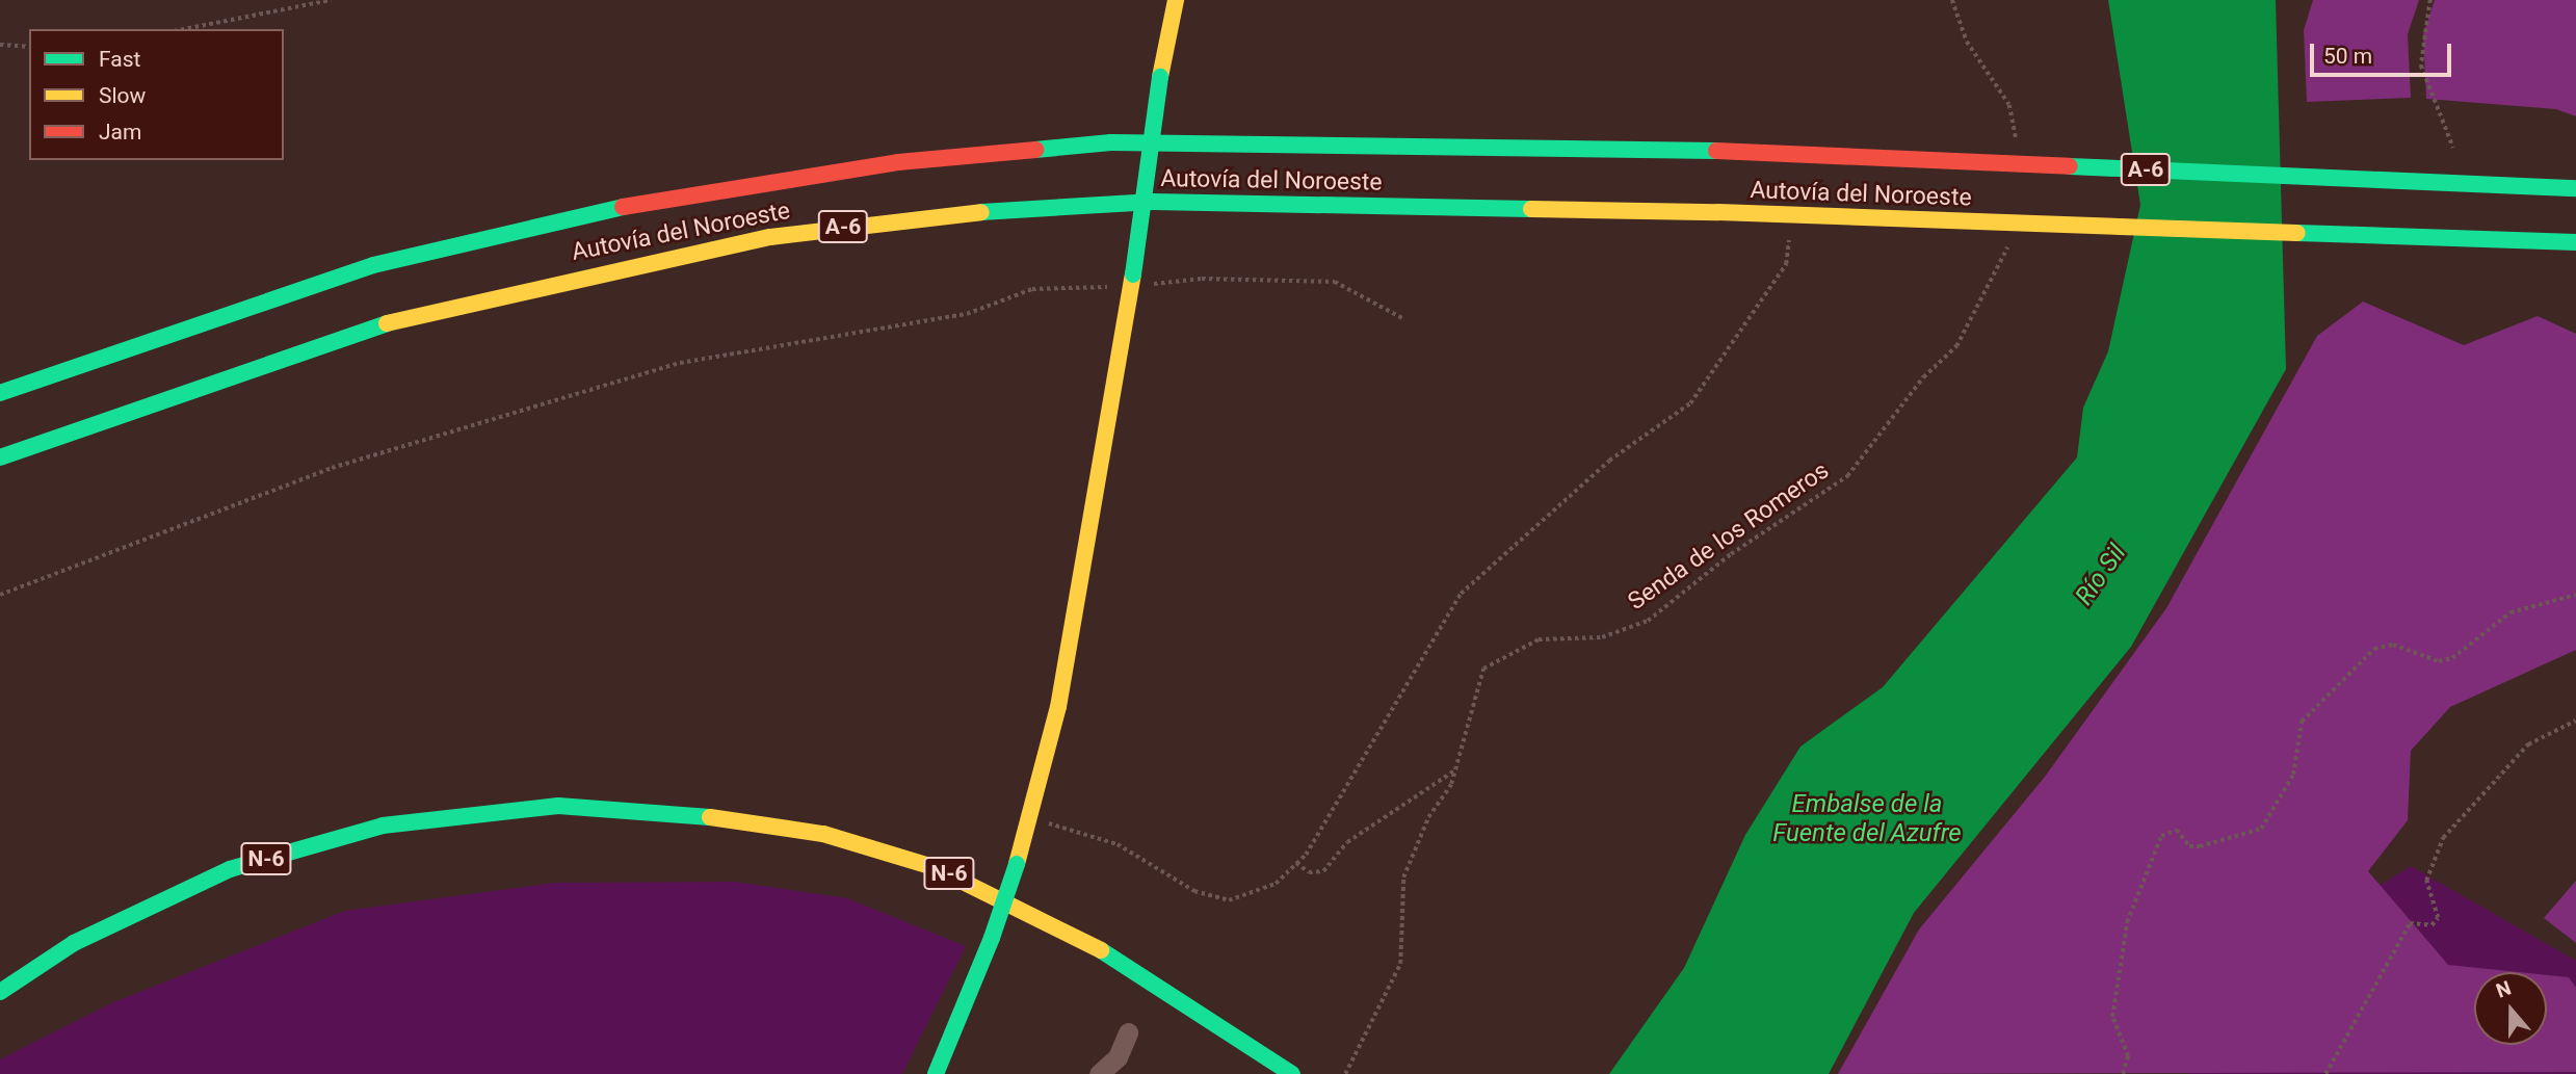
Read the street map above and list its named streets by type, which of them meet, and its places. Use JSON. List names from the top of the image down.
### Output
{
  "streets": {
    "main road": ["A-6", "Autovía del Noroeste", "N-6"],
    "path": ["Senda de los Romeros"]
  },
  "water": ["Río Sil", "Embalse de la Fuente del Azufre"],
  "legend": ["Fast", "Slow", "Jam"],
  "scale_bar": "50 m",
  "north": "top"
}
